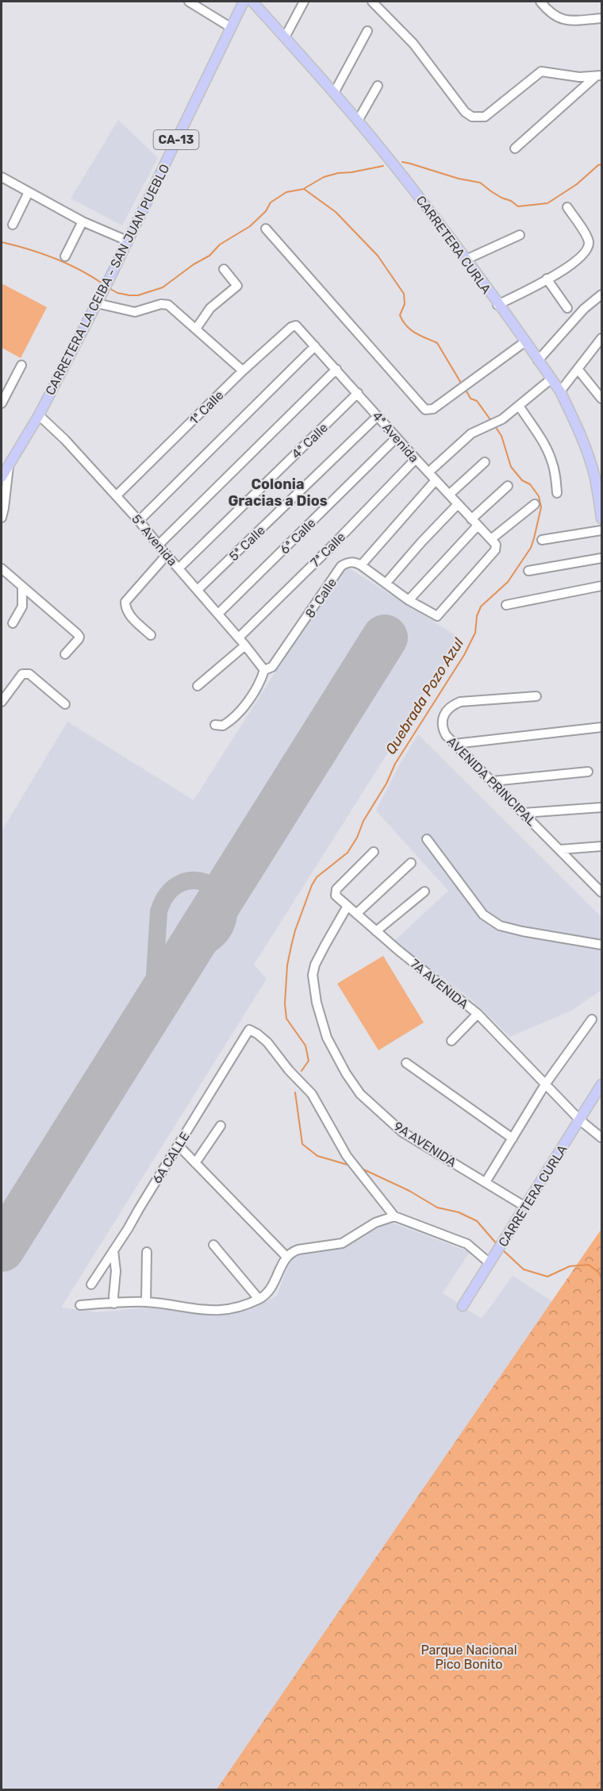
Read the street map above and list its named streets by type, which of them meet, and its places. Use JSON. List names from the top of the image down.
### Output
{
  "streets": {
    "main road": ["CA-13", "CARRETERA CURLA", "CARRETERA LA CEIBA - SAN JUAN PUEBLO"],
    "street": [
      "1ª Calle",
      "4ª Avenida",
      "4ª Calle",
      "6ª Calle",
      "5ª Avenida",
      "5ª Calle",
      "7ª Calle",
      "8ª Calle",
      "AVENIDA PRINCIPAL",
      "7A AVENIDA",
      "9A AVENIDA",
      "6A CALLE"
    ]
  },
  "crossings": [
    ["CARRETERA CURLA", "7A AVENIDA"],
    ["CARRETERA CURLA", "9A AVENIDA"],
    ["CARRETERA LA CEIBA - SAN JUAN PUEBLO", "5ª Avenida"],
    ["1ª Calle", "4ª Avenida"],
    ["1ª Calle", "5ª Avenida"],
    ["4ª Avenida", "4ª Calle"],
    ["4ª Avenida", "6ª Calle"],
    ["4ª Avenida", "5ª Calle"],
    ["4ª Avenida", "7ª Calle"],
    ["4ª Calle", "5ª Avenida"],
    ["6ª Calle", "5ª Avenida"],
    ["5ª Avenida", "5ª Calle"],
    ["5ª Avenida", "7ª Calle"],
    ["5ª Avenida", "8ª Calle"],
    ["7A AVENIDA", "9A AVENIDA"]
  ],
  "districts": ["Colonia Gracias a Dios"],
  "water": ["Quebrada Pozo Azul"],
  "parks": ["Parque Nacional Pico Bonito"]
}
